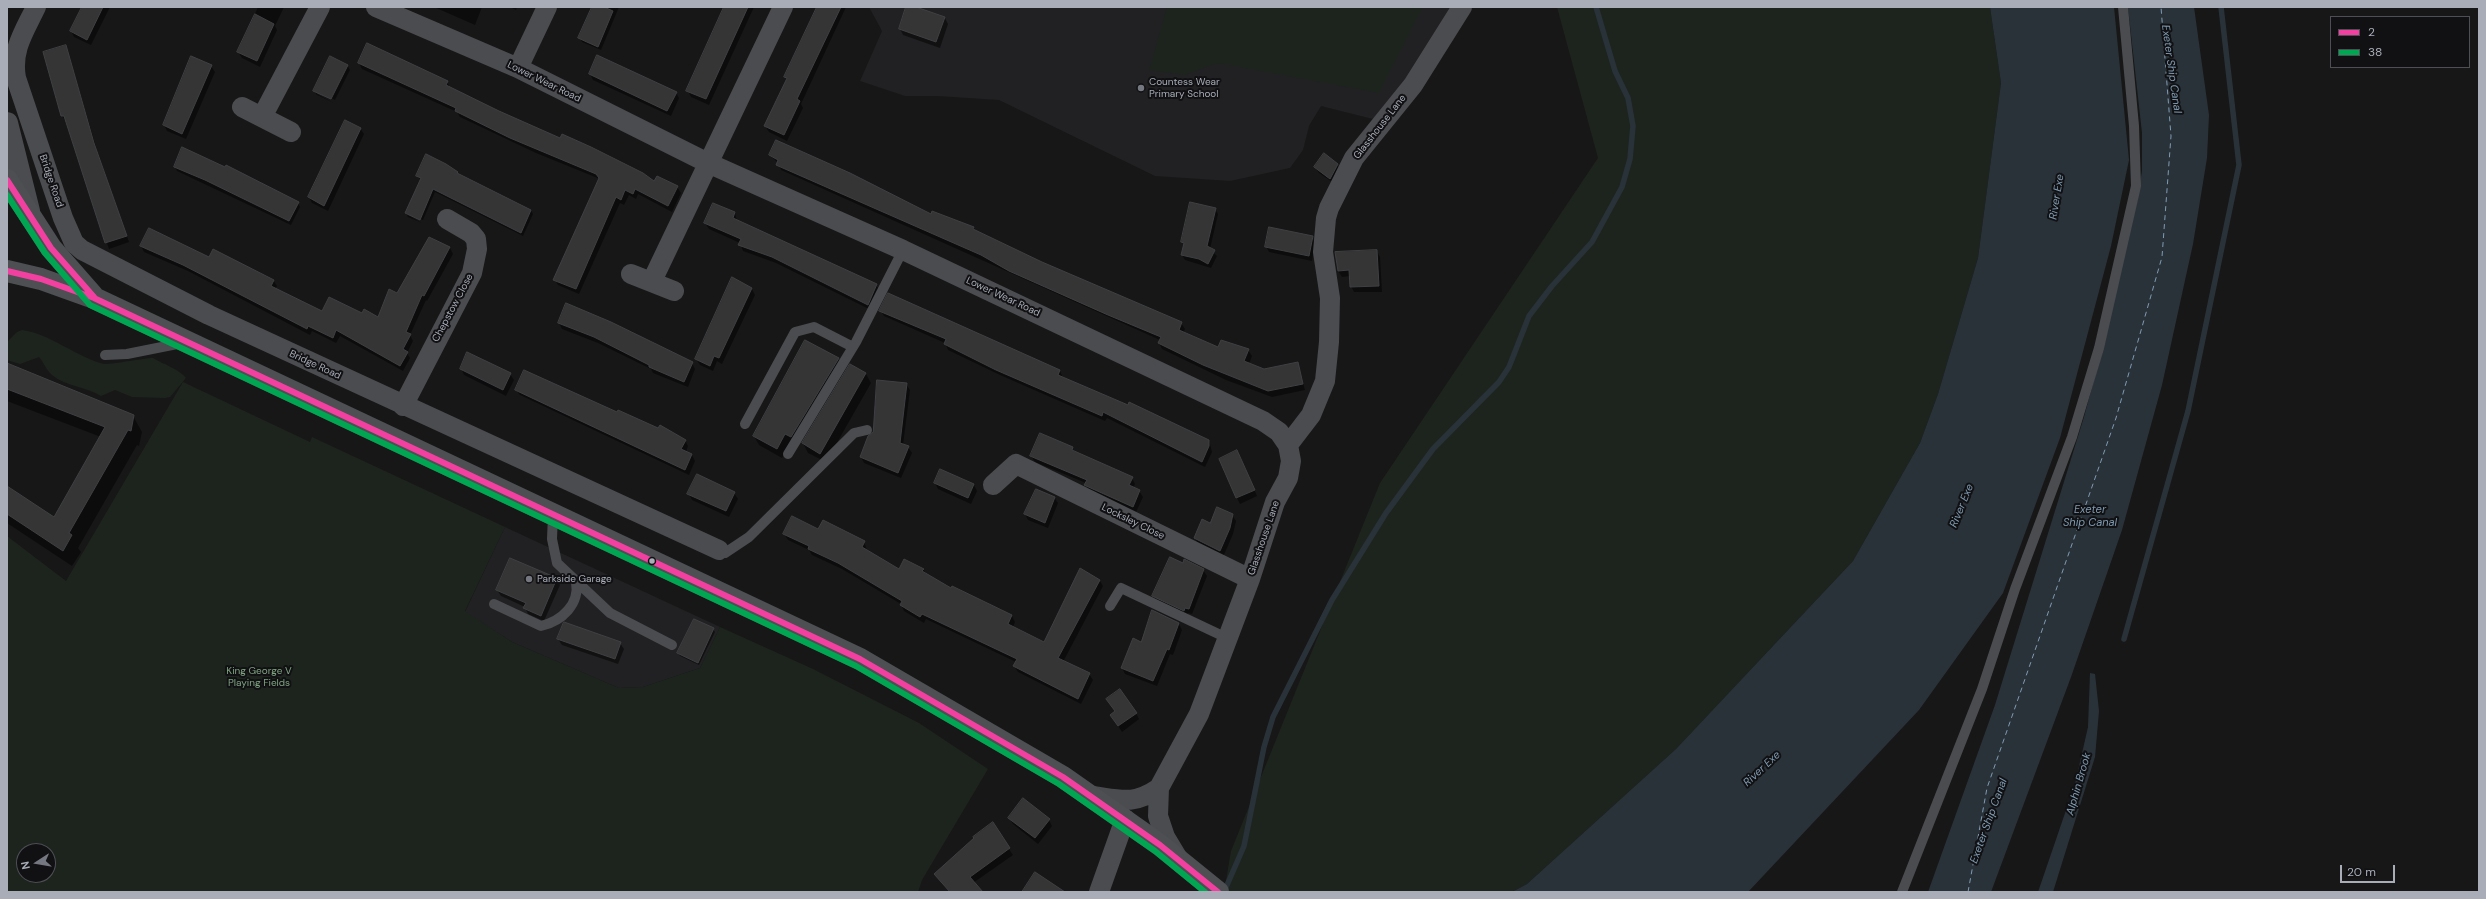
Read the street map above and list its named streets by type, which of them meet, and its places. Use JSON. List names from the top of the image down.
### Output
{
  "streets": {
    "street": [
      "Lower Wear Road",
      "Glasshouse Lane",
      "Bridge Road",
      "Chepstow Close",
      "Locksley Close"
    ]
  },
  "crossings": [
    ["Lower Wear Road", "Glasshouse Lane"],
    ["Glasshouse Lane", "Locksley Close"],
    ["Bridge Road", "Chepstow Close"]
  ],
  "water": ["Exeter Ship Canal", "River Exe", "Alphin Brook"],
  "parks": ["King George V Playing Fields"],
  "places": ["Countess Wear Primary School", "Parkside Garage"],
  "lines": ["transit line 2", "transit line 38"],
  "legend": ["2", "38"],
  "scale_bar": "20 m",
  "north": "left"
}
